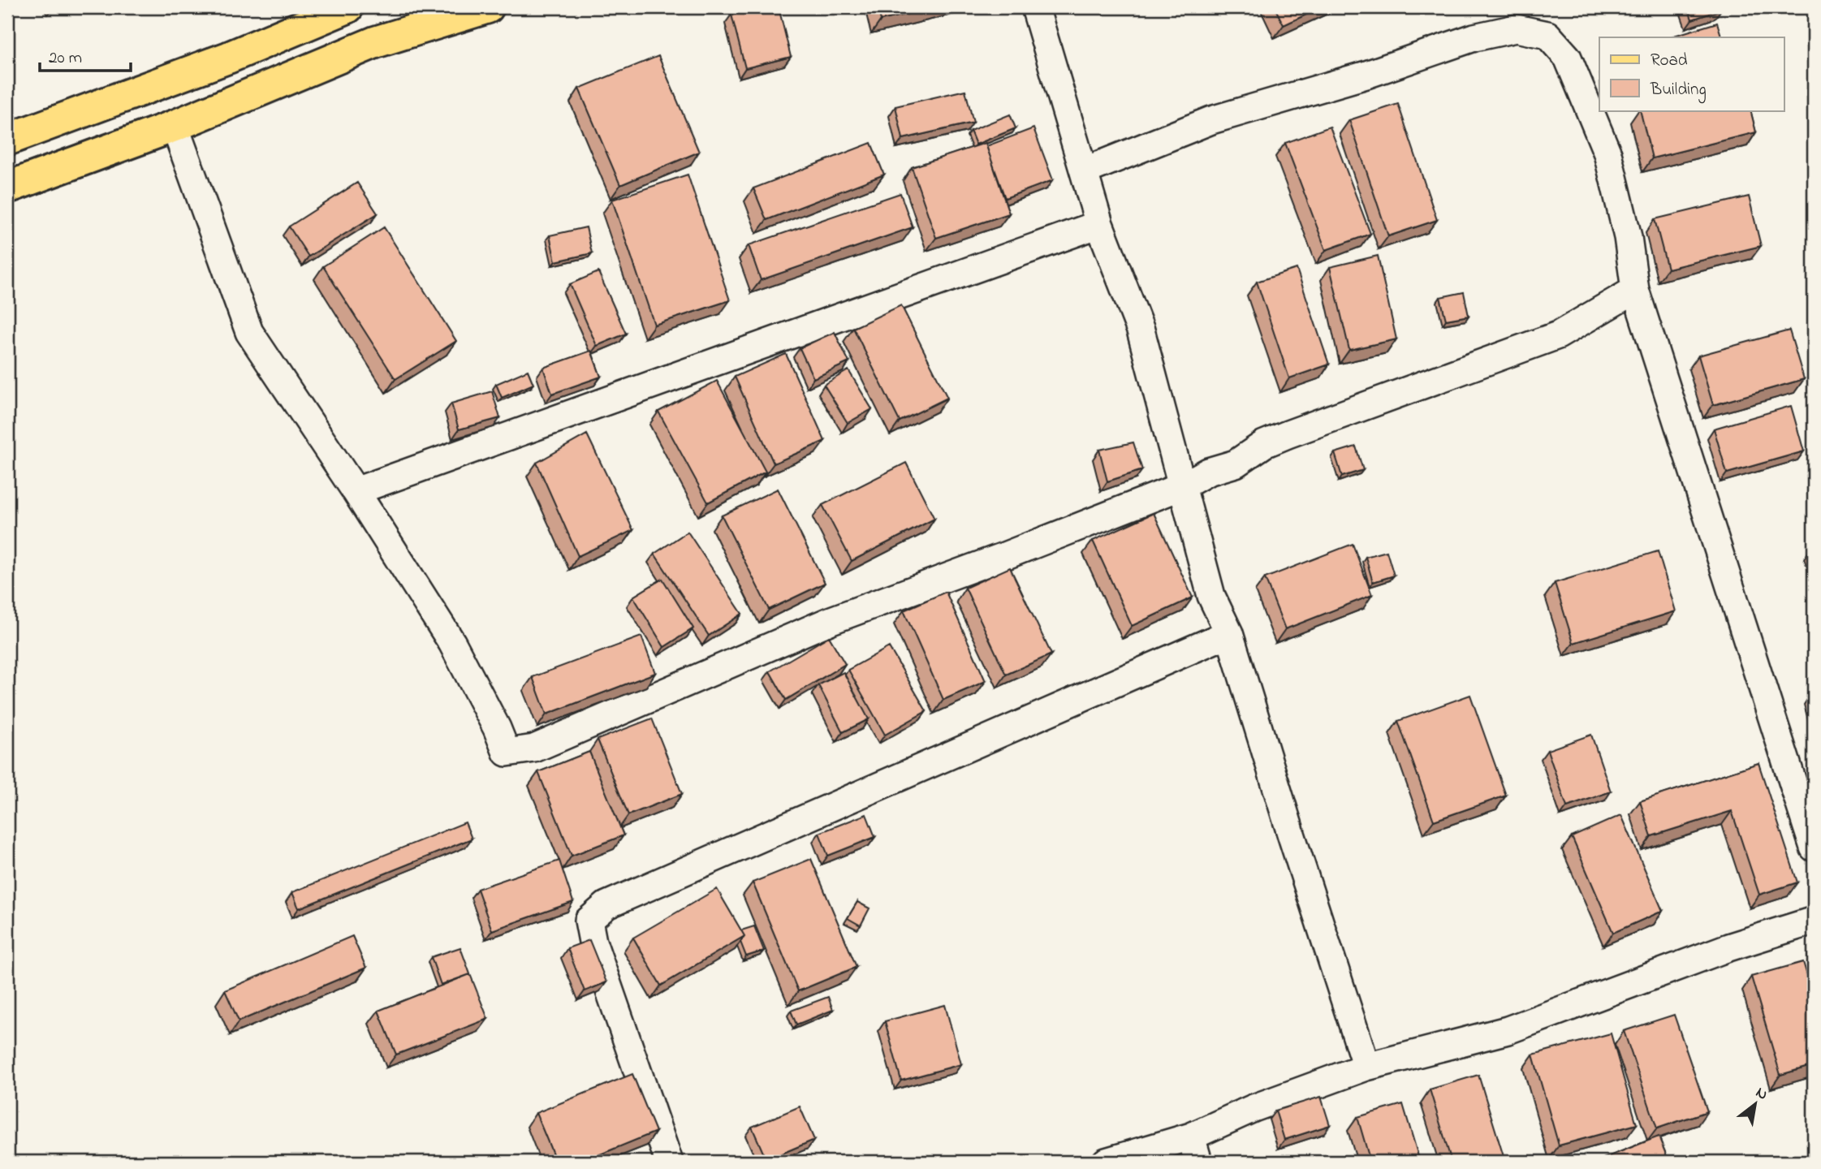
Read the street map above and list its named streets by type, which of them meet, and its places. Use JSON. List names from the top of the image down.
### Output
{
  "legend": ["Road", "Building"],
  "scale_bar": "20 m",
  "north": "top right"
}
